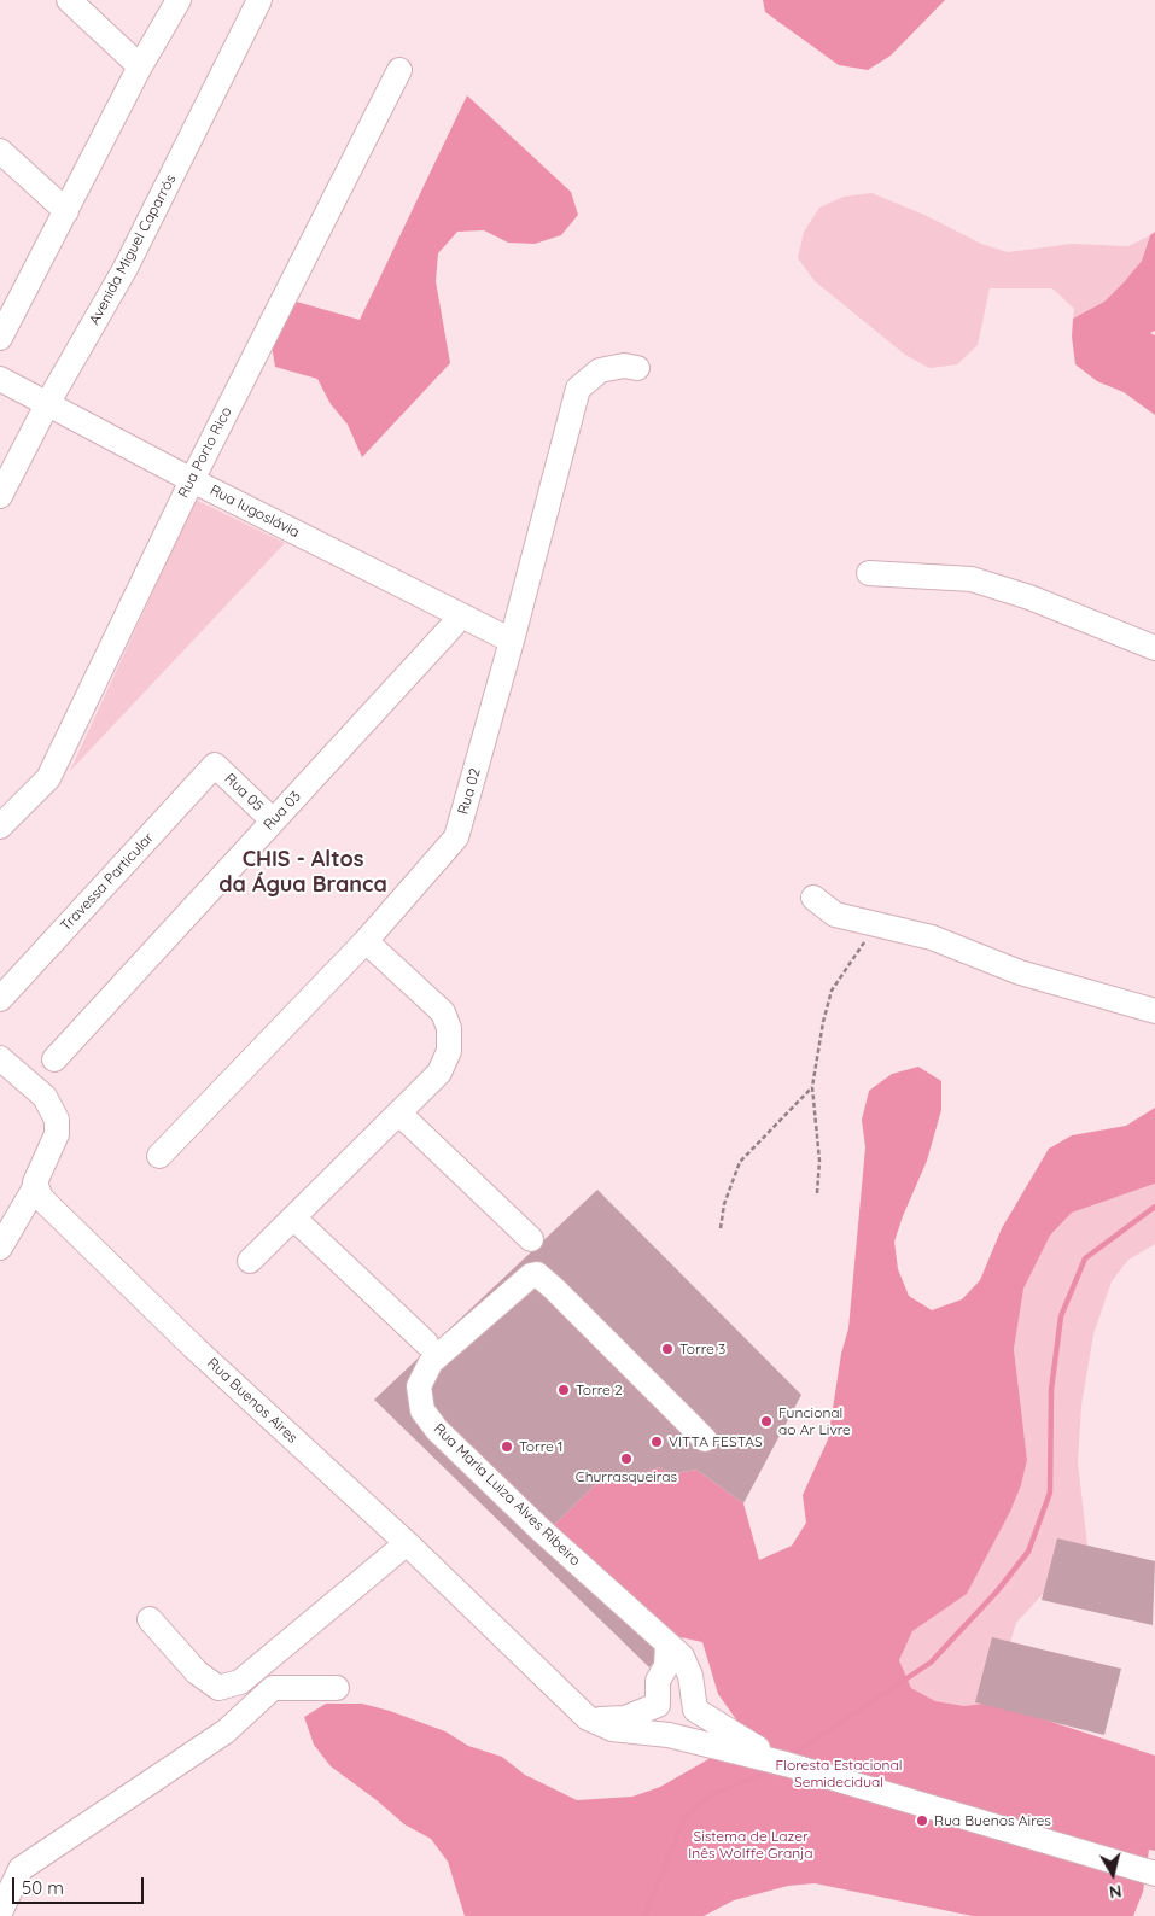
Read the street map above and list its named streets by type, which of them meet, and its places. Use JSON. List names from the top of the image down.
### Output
{
  "streets": {
    "street": [
      "Avenida Miguel Caparrós",
      "Rua Porto Rico",
      "Rua Iugoslávia",
      "Rua 02",
      "Rua 05",
      "Rua 03",
      "Travessa Particular",
      "Rua Buenos Aires",
      "Rua Maria Luiza Alves Ribeiro"
    ]
  },
  "crossings": [
    ["Avenida Miguel Caparrós", "Rua Iugoslávia"],
    ["Rua Porto Rico", "Rua Iugoslávia"],
    ["Rua Iugoslávia", "Rua 02"],
    ["Rua Iugoslávia", "Rua 03"],
    ["Rua 05", "Rua 03"],
    ["Rua 05", "Travessa Particular"]
  ],
  "districts": ["CHIS - Altos da Água Branca"],
  "parks": ["Floresta Estacional Semidecidual", "Sistema de Lazer Inês Wolffe Granja"],
  "places": [
    "Torre 3",
    "Torre 2",
    "Funcional ao Ar Livre",
    "VITTA FESTAS",
    "Torre 1",
    "Churrasqueiras",
    "Rua Buenos Aires"
  ],
  "scale_bar": "50 m",
  "north": "bottom"
}
